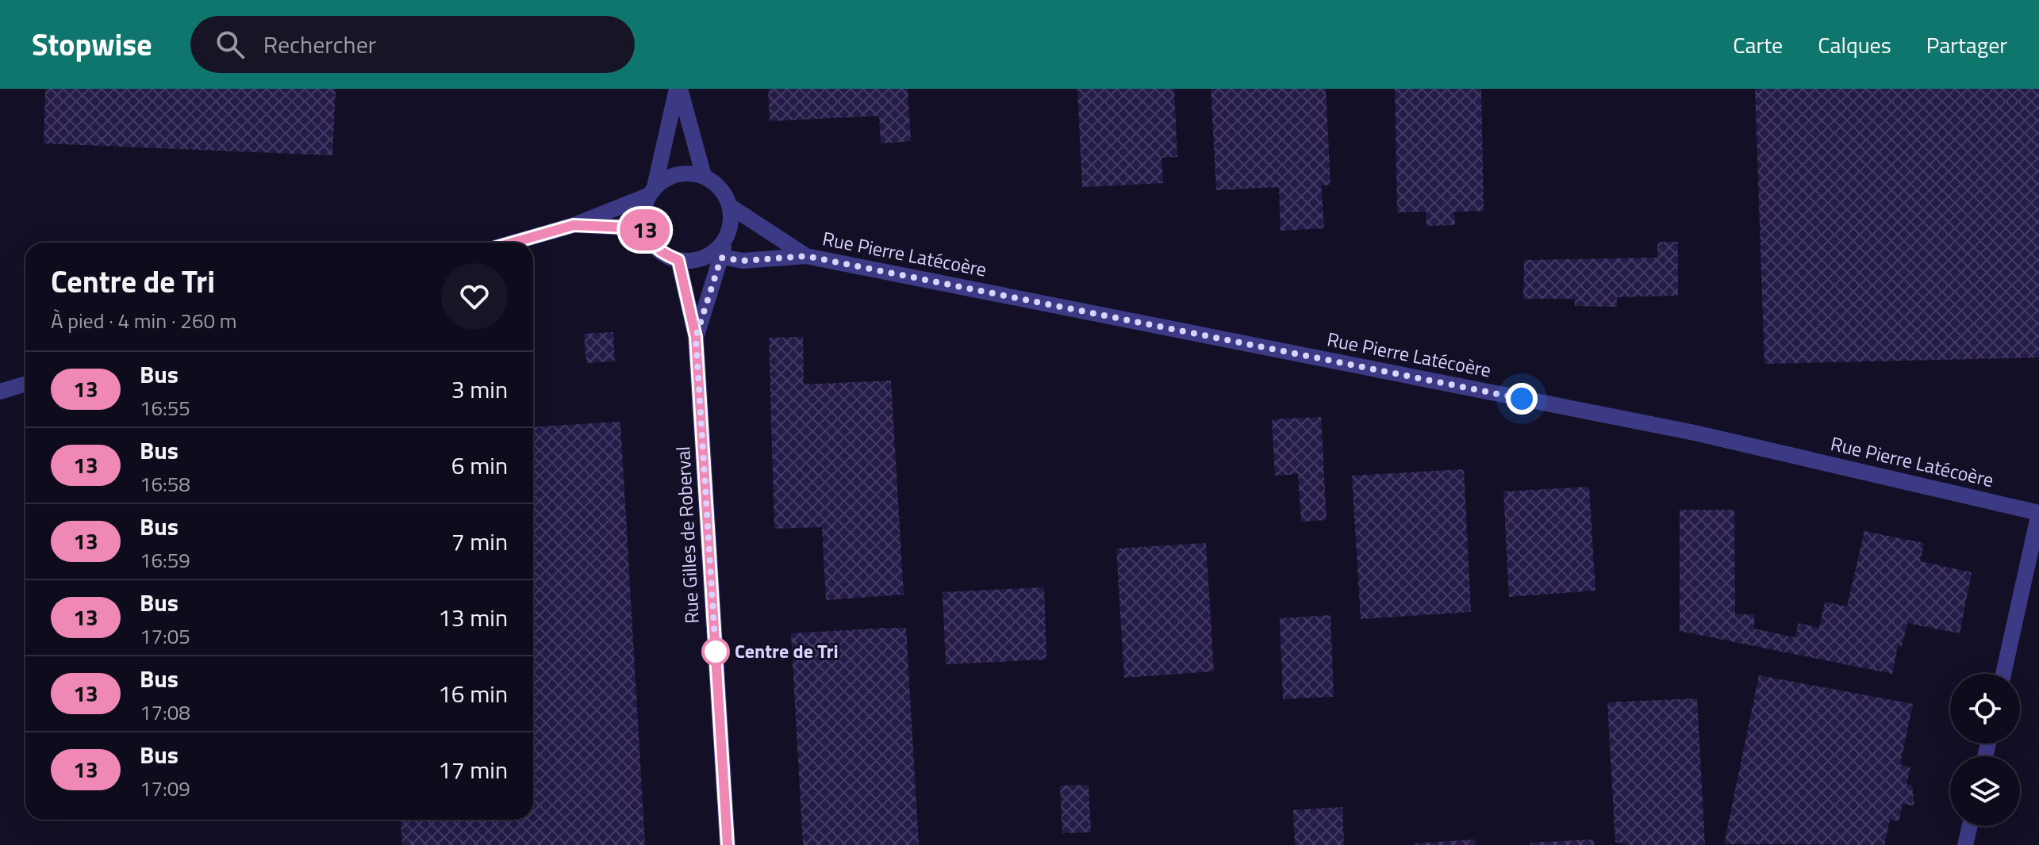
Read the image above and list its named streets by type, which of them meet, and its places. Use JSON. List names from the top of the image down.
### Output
{
  "streets": {
    "street": ["Rue Pierre Latécoère", "Rue Gilles de Roberval"]
  },
  "crossings": [
    ["Rue Pierre Latécoère", "Rue Gilles de Roberval"]
  ],
  "places": ["Centre de Tri"],
  "lines": ["bus line 13"],
  "page": {
    "header": "Stopwise",
    "search": "Rechercher",
    "nav": ["Carte", "Calques", "Partager"],
    "on_map": "13",
    "heading": ["Centre de Tri", "À pied · 4 min · 260 m"],
    "list": [
      {
        "mark": "13",
        "name": "Bus",
        "note": "16:55",
        "value": "3 min"
      },
      {
        "mark": "13",
        "name": "Bus",
        "note": "16:58",
        "value": "6 min"
      },
      {
        "mark": "13",
        "name": "Bus",
        "note": "16:59",
        "value": "7 min"
      },
      {
        "mark": "13",
        "name": "Bus",
        "note": "17:05",
        "value": "13 min"
      },
      {
        "mark": "13",
        "name": "Bus",
        "note": "17:08",
        "value": "16 min"
      },
      {
        "mark": "13",
        "name": "Bus",
        "note": "17:09",
        "value": "17 min"
      }
    ]
  }
}
